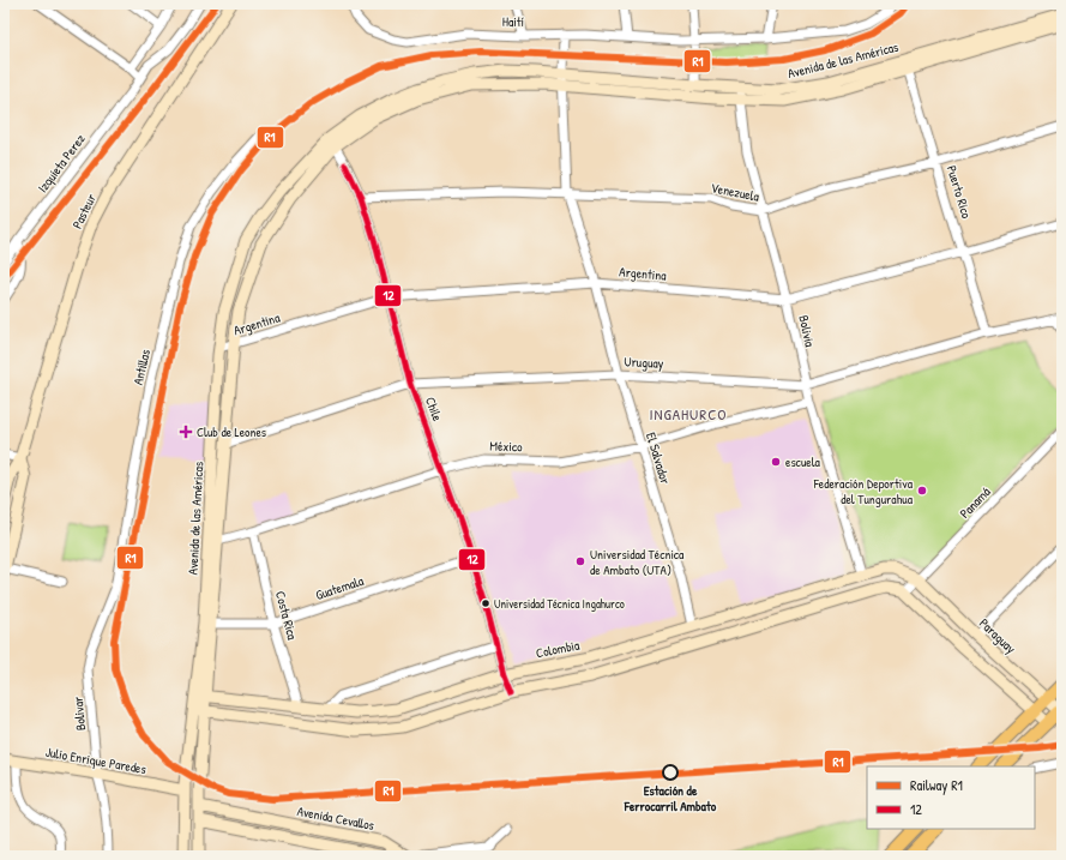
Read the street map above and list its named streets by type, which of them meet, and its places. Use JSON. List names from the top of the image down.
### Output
{
  "streets": {
    "street": [
      "Haití",
      "Avenida de las Américas",
      "Izquieta Perez",
      "Venezuela",
      "Puerto Rico",
      "Pasteur",
      "Argentina",
      "Bolivia",
      "Uruguay",
      "Antillas",
      "Chile",
      "México",
      "El Salvador",
      "Panamá",
      "Guatemala",
      "Costa Rica",
      "Paraguay",
      "Colombia",
      "Bolivar",
      "Julio Enrique Paredes",
      "Avenida Cevallos"
    ]
  },
  "crossings": [
    ["Haití", "El Salvador"],
    ["Avenida de las Américas", "Puerto Rico"],
    ["Avenida de las Américas", "Argentina"],
    ["Avenida de las Américas", "Bolivia"],
    ["Avenida de las Américas", "Uruguay"],
    ["Avenida de las Américas", "Chile"],
    ["Avenida de las Américas", "México"],
    ["Avenida de las Américas", "El Salvador"],
    ["Avenida de las Américas", "Guatemala"],
    ["Avenida de las Américas", "Colombia"],
    ["Avenida de las Américas", "Julio Enrique Paredes"],
    ["Avenida de las Américas", "Avenida Cevallos"],
    ["Venezuela", "Puerto Rico"],
    ["Venezuela", "Bolivia"],
    ["Venezuela", "Chile"],
    ["Venezuela", "El Salvador"],
    ["Puerto Rico", "Argentina"],
    ["Puerto Rico", "Uruguay"],
    ["Argentina", "Bolivia"],
    ["Argentina", "Chile"],
    ["Argentina", "El Salvador"],
    ["Bolivia", "Uruguay"],
    ["Bolivia", "México"],
    ["Bolivia", "Colombia"],
    ["Uruguay", "Chile"],
    ["Uruguay", "El Salvador"],
    ["Antillas", "Bolivar"],
    ["Chile", "México"],
    ["Chile", "Guatemala"],
    ["Chile", "Colombia"],
    ["México", "El Salvador"],
    ["México", "Costa Rica"],
    ["El Salvador", "Colombia"],
    ["Panamá", "Paraguay"],
    ["Panamá", "Colombia"],
    ["Guatemala", "Costa Rica"],
    ["Costa Rica", "Colombia"],
    ["Paraguay", "Colombia"],
    ["Bolivar", "Julio Enrique Paredes"]
  ],
  "districts": ["INGAHURCO"],
  "places": {
    "health": ["Club de Leones"],
    "other": [
      "escuela",
      "Federación Deportiva del Tungurahua",
      "Universidad Técnica de Ambato (UTA)",
      "Universidad Técnica Ingahurco",
      "Estación de Ferrocarril Ambato"
    ]
  },
  "lines": ["rail line R1", "transit line 12"],
  "legend": ["Railway R1", "12"]
}
